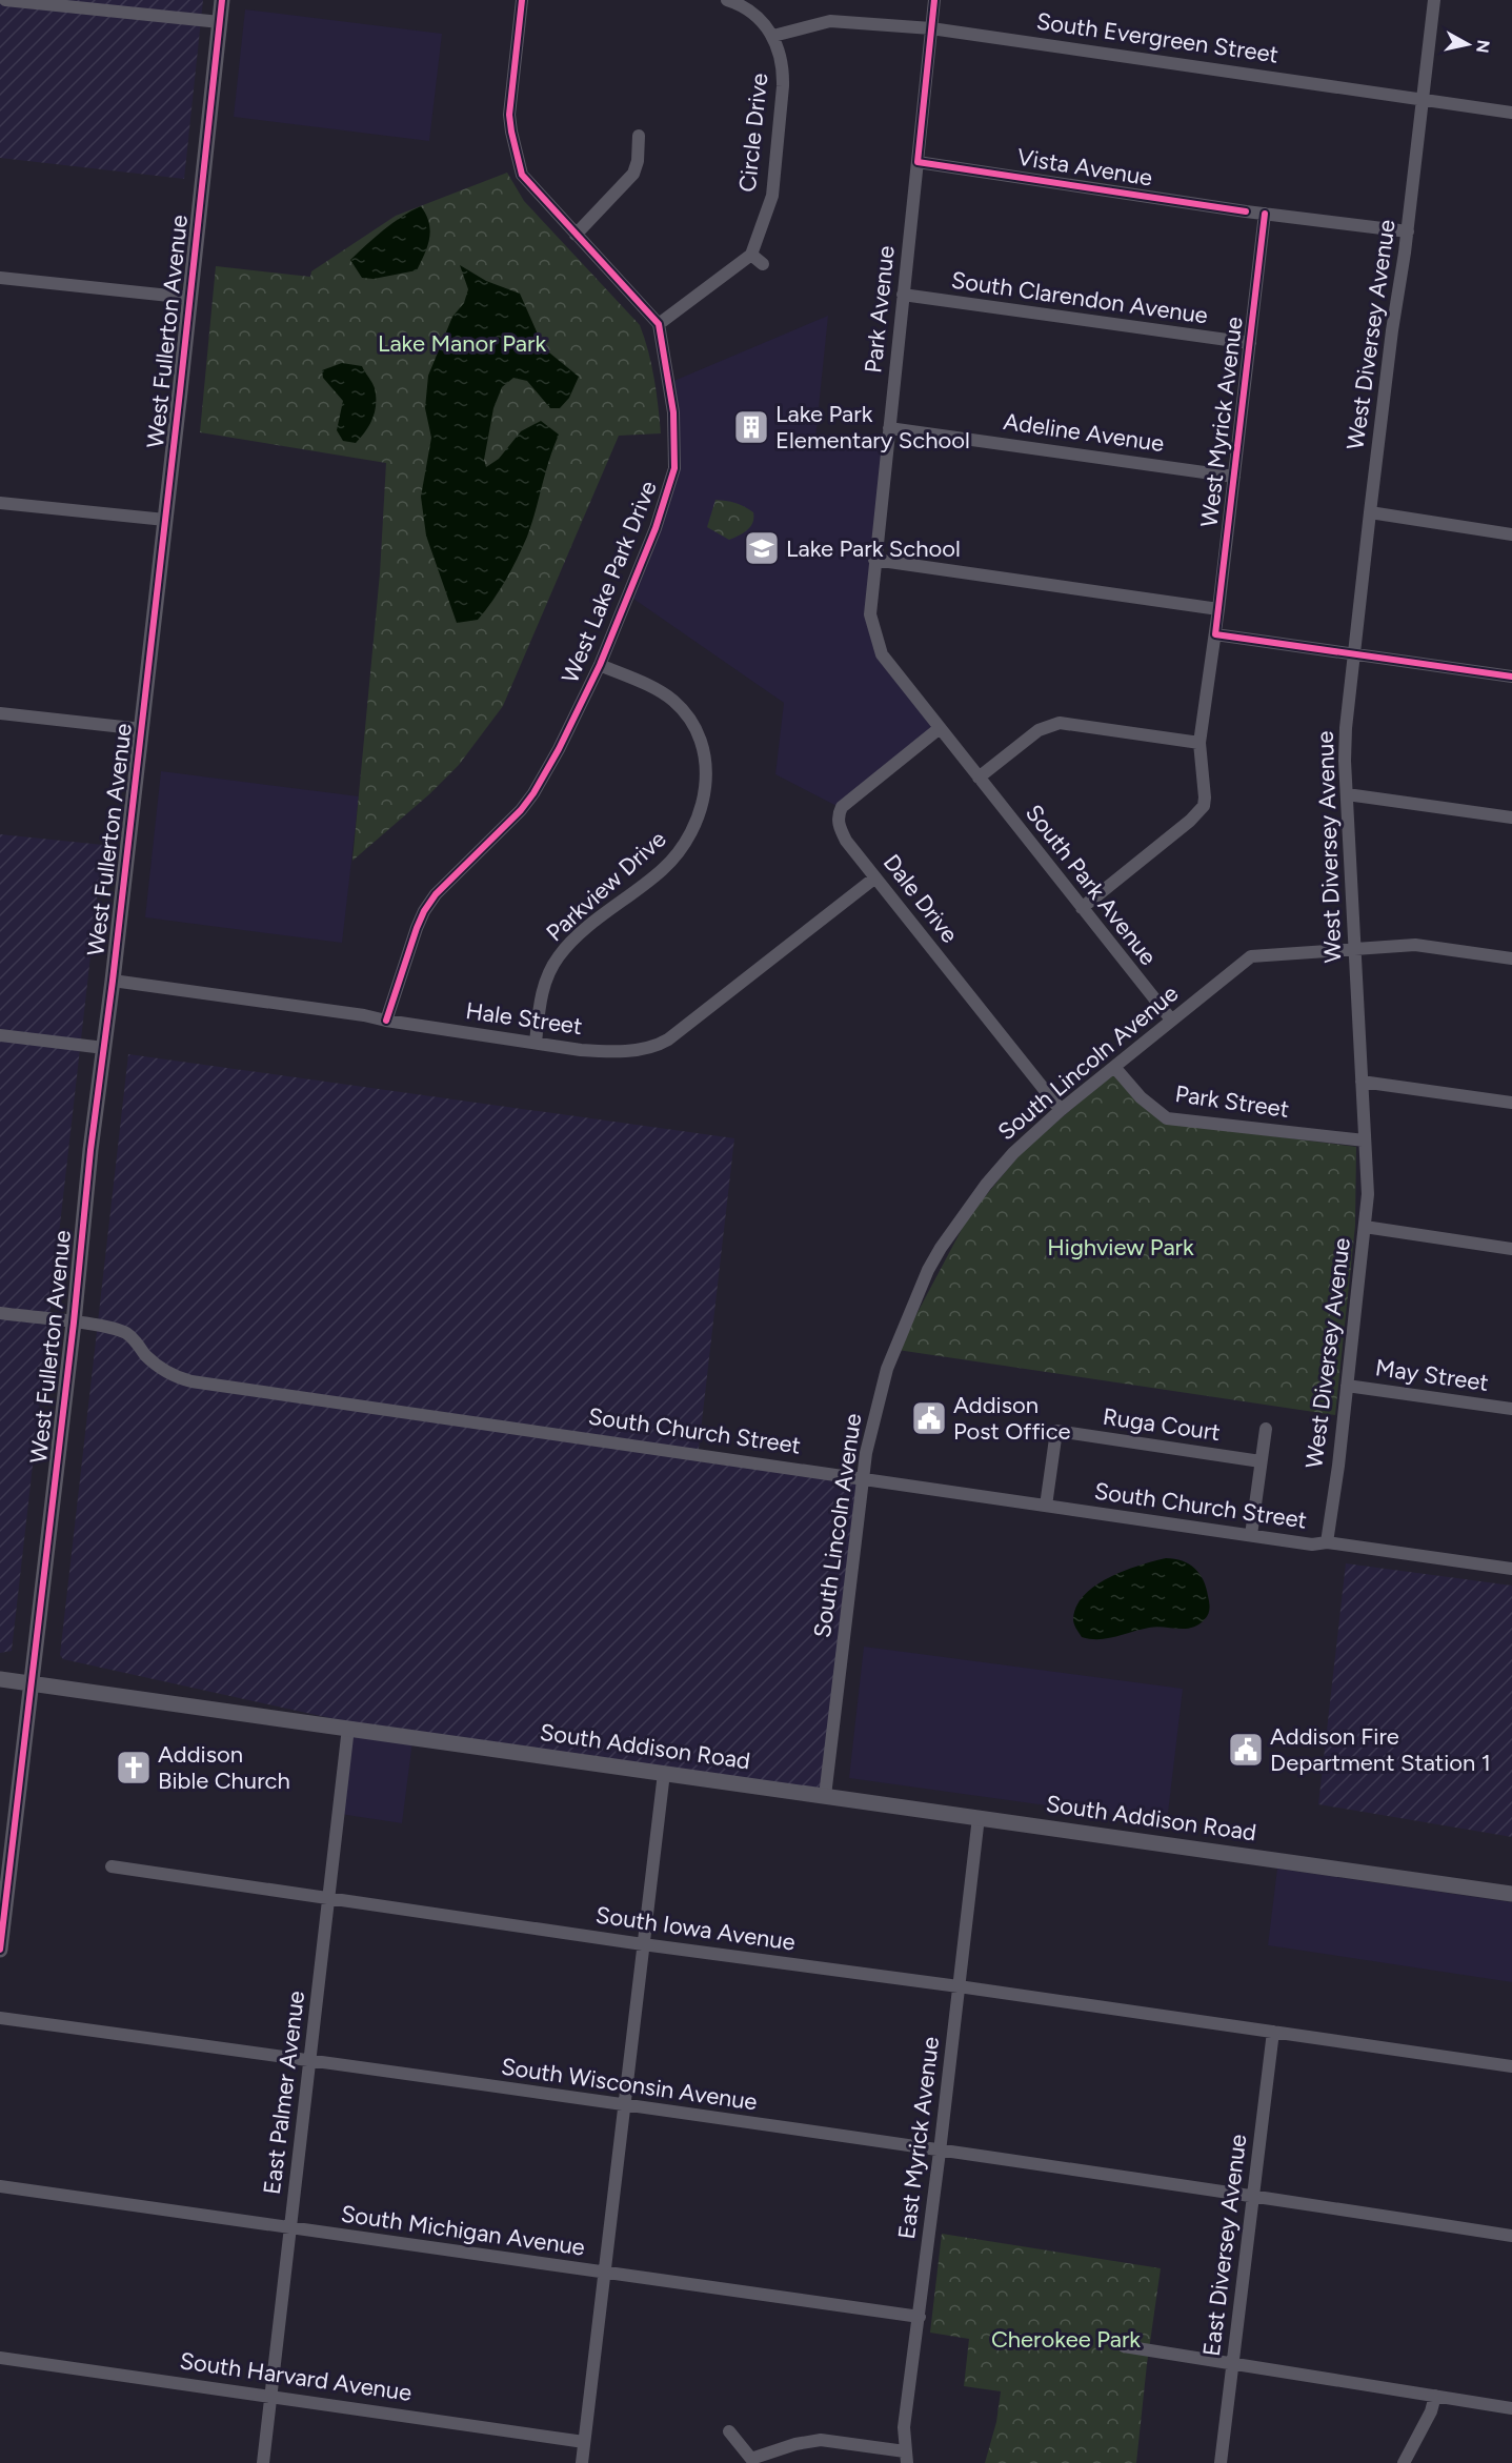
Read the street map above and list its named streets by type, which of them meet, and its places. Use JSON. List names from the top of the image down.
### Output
{
  "streets": {
    "street": [
      "South Evergreen Street",
      "Circle Drive",
      "Vista Avenue",
      "South Clarendon Avenue",
      "Park Avenue",
      "West Fullerton Avenue",
      "West Diversey Avenue",
      "West Myrick Avenue",
      "Adeline Avenue",
      "West Lake Park Drive",
      "South Park Avenue",
      "Parkview Drive",
      "Dale Drive",
      "Hale Street",
      "South Lincoln Avenue",
      "Park Street",
      "May Street",
      "Ruga Court",
      "South Church Street",
      "South Addison Road",
      "South Iowa Avenue",
      "South Wisconsin Avenue",
      "East Palmer Avenue",
      "East Myrick Avenue",
      "South Michigan Avenue",
      "East Diversey Avenue",
      "South Harvard Avenue"
    ]
  },
  "crossings": [
    ["South Evergreen Street", "Circle Drive"],
    ["South Evergreen Street", "Park Avenue"],
    ["South Evergreen Street", "West Diversey Avenue"],
    ["Vista Avenue", "Park Avenue"],
    ["Vista Avenue", "West Diversey Avenue"],
    ["Vista Avenue", "West Myrick Avenue"],
    ["South Clarendon Avenue", "Park Avenue"],
    ["South Clarendon Avenue", "West Myrick Avenue"],
    ["Park Avenue", "Adeline Avenue"],
    ["Park Avenue", "South Park Avenue"],
    ["Park Avenue", "Dale Drive"],
    ["West Fullerton Avenue", "Hale Street"],
    ["West Fullerton Avenue", "South Church Street"],
    ["West Fullerton Avenue", "South Addison Road"],
    ["West Diversey Avenue", "South Lincoln Avenue"],
    ["West Diversey Avenue", "Park Street"],
    ["West Diversey Avenue", "May Street"],
    ["West Diversey Avenue", "South Church Street"],
    ["West Myrick Avenue", "Adeline Avenue"],
    ["West Myrick Avenue", "South Park Avenue"],
    ["West Lake Park Drive", "Parkview Drive"],
    ["West Lake Park Drive", "Hale Street"],
    ["South Park Avenue", "South Lincoln Avenue"],
    ["Parkview Drive", "Hale Street"],
    ["Dale Drive", "Hale Street"],
    ["Dale Drive", "South Lincoln Avenue"],
    ["South Lincoln Avenue", "Park Street"],
    ["South Lincoln Avenue", "South Church Street"],
    ["South Lincoln Avenue", "South Addison Road"],
    ["Ruga Court", "South Church Street"],
    ["South Addison Road", "East Palmer Avenue"],
    ["South Addison Road", "East Myrick Avenue"],
    ["South Iowa Avenue", "East Palmer Avenue"],
    ["South Iowa Avenue", "East Myrick Avenue"],
    ["South Iowa Avenue", "East Diversey Avenue"],
    ["South Wisconsin Avenue", "East Palmer Avenue"],
    ["South Wisconsin Avenue", "East Myrick Avenue"],
    ["South Wisconsin Avenue", "East Diversey Avenue"],
    ["East Palmer Avenue", "South Michigan Avenue"],
    ["East Palmer Avenue", "South Harvard Avenue"],
    ["East Myrick Avenue", "South Michigan Avenue"]
  ],
  "parks": ["Lake Manor Park", "Highview Park", "Cherokee Park"],
  "places": {
    "building": ["Lake Park Elementary School"],
    "school or university": ["Lake Park School"],
    "public building": ["Addison Post Office", "Addison Fire Department Station 1"],
    "church": ["Addison Bible Church"]
  },
  "north": "right"
}
